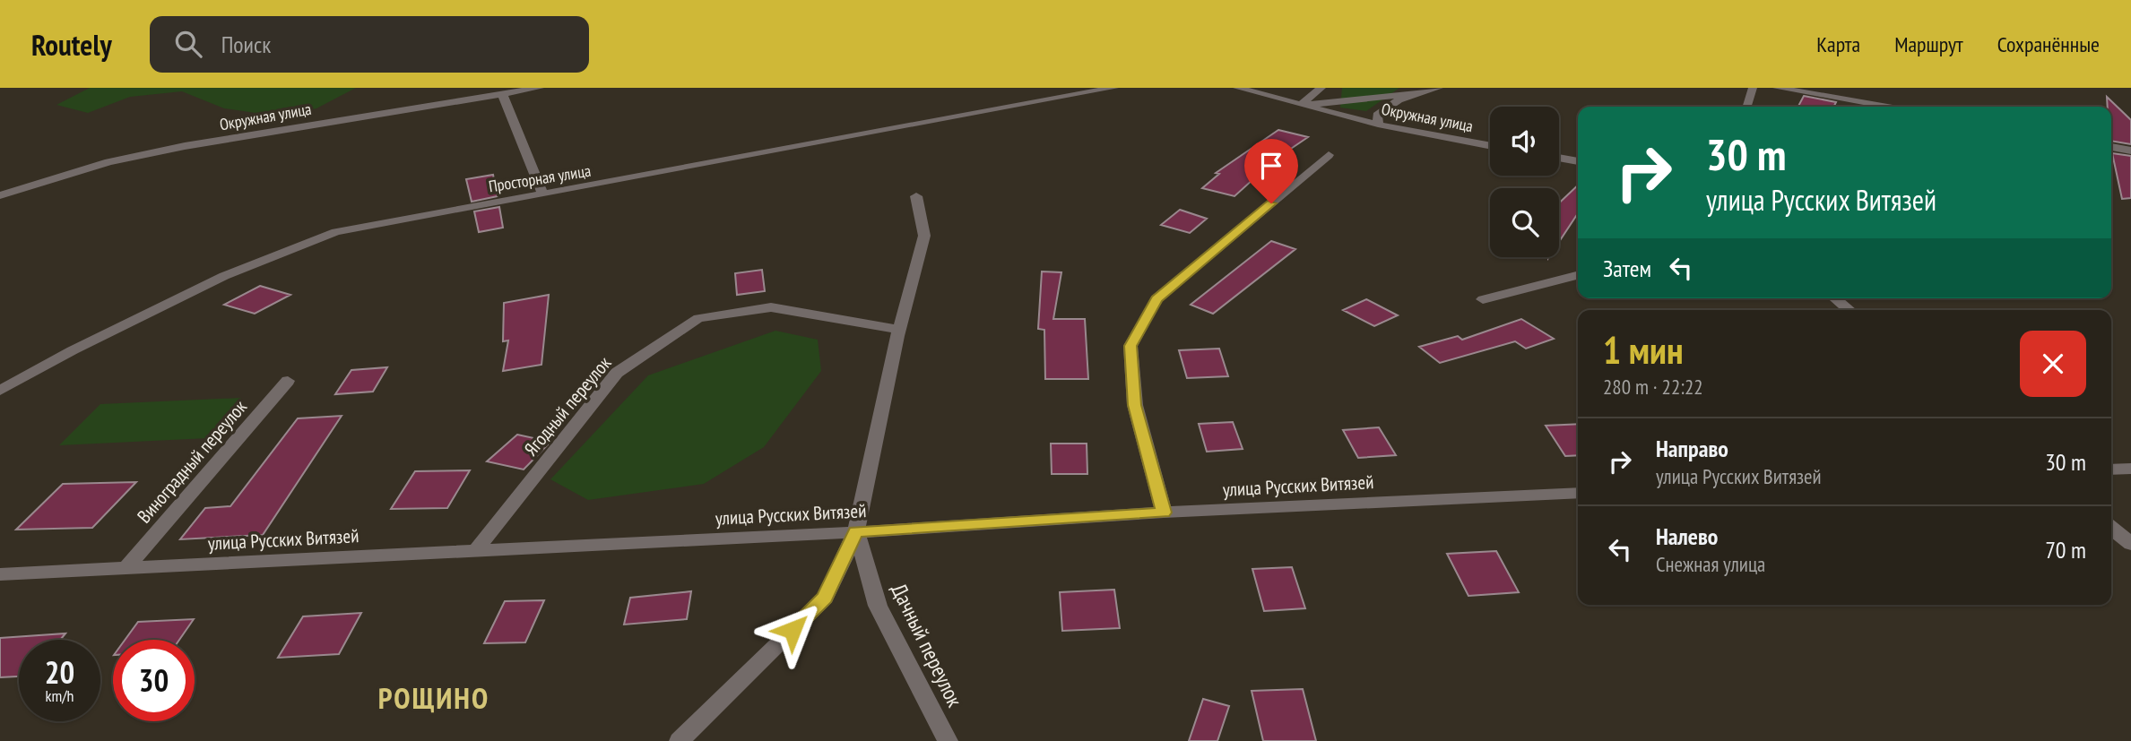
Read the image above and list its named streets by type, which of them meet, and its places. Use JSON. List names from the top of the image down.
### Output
{
  "streets": {
    "street": [
      "Окружная улица",
      "Просторная улица",
      "Ягодный переулок",
      "Виноградный переулок",
      "улица Русских Витязей",
      "Дачный переулок"
    ]
  },
  "crossings": [
    ["Ягодный переулок", "улица Русских Витязей"],
    ["Виноградный переулок", "улица Русских Витязей"],
    ["улица Русских Витязей", "Дачный переулок"]
  ],
  "districts": ["РОЩИНО"],
  "page": {
    "header": "Routely",
    "search": "Поиск",
    "nav": ["Карта", "Маршрут", "Сохранённые"],
    "turn": ["30 m", "улица Русских Витязей"],
    "then": "Затем",
    "heading": ["1 мин", "280 m · 22:22"],
    "list": [
      {
        "name": "Направо",
        "note": "улица Русских Витязей",
        "value": "30 m"
      },
      {
        "name": "Налево",
        "note": "Снежная улица",
        "value": "70 m"
      }
    ],
    "speed": "20 km/h",
    "limit": "30"
  }
}
